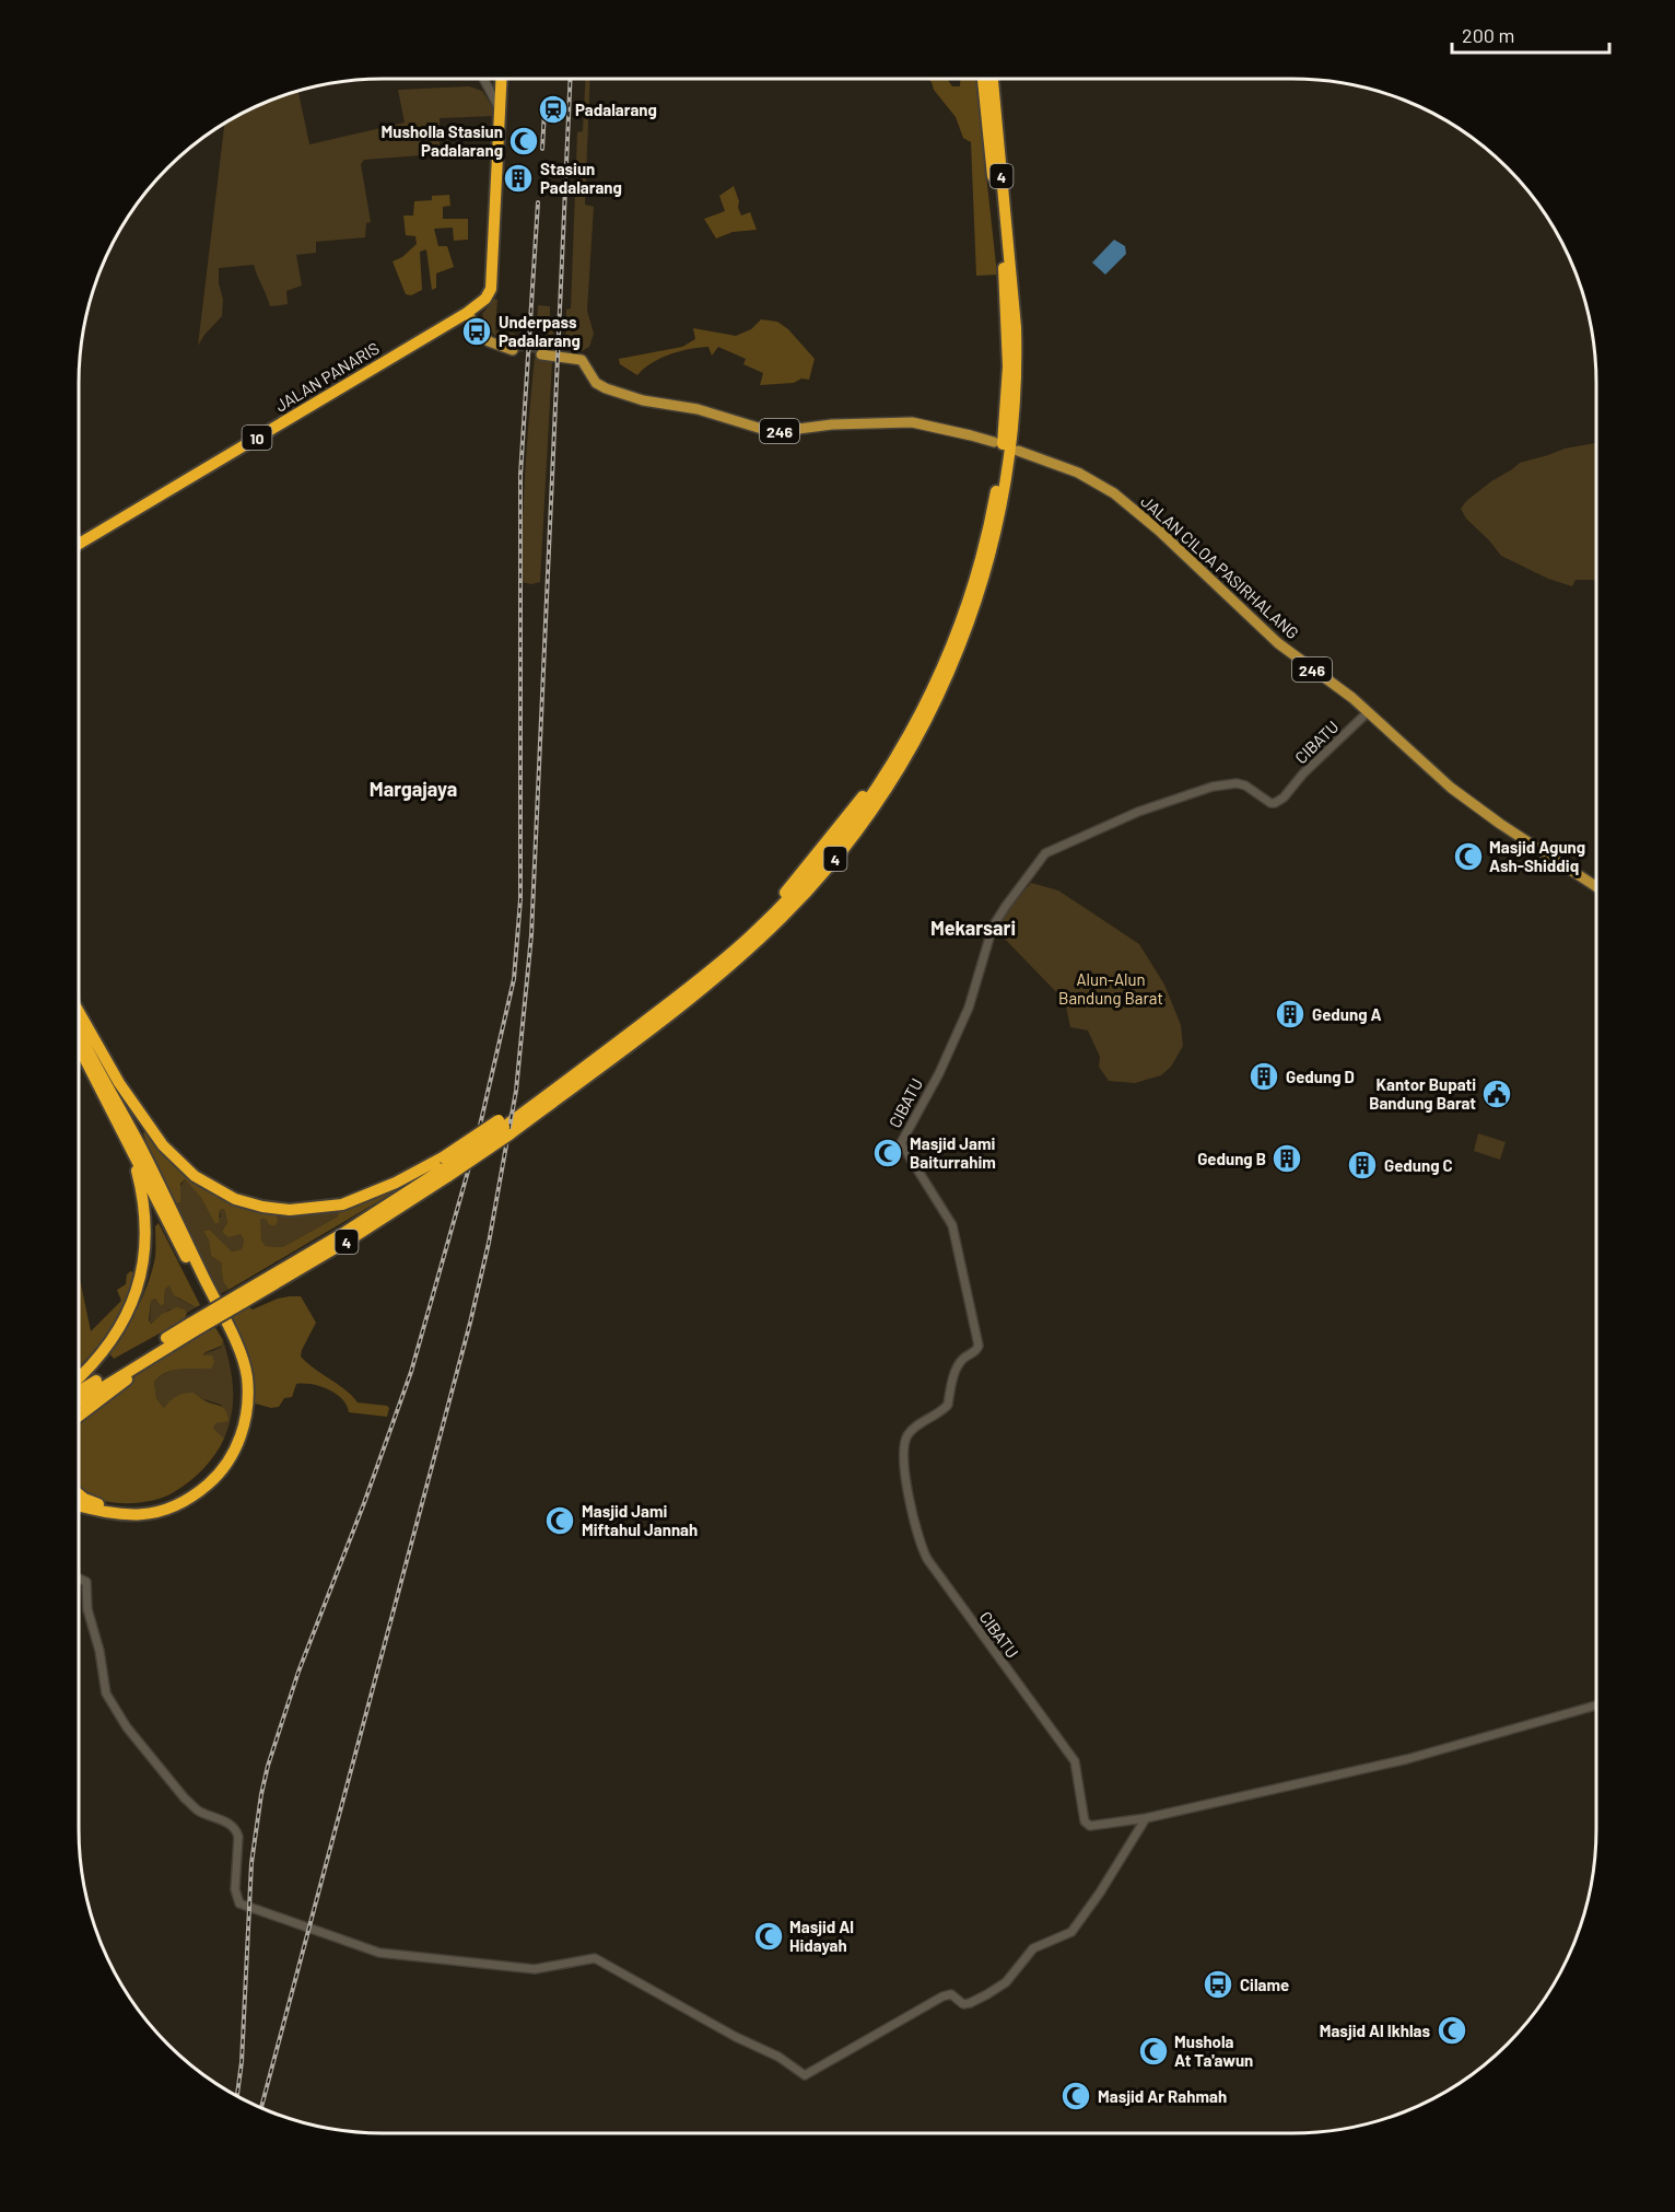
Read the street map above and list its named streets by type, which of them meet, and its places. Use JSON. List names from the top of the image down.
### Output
{
  "streets": {
    "highway": ["4", "JALAN PANARIS", "10"],
    "main road": ["246", "JALAN CILOA PASIRHALANG"],
    "street": ["CIBATU"]
  },
  "crossings": [
    ["JALAN PANARIS", "10"],
    ["JALAN CILOA PASIRHALANG", "CIBATU"]
  ],
  "districts": ["Margajaya", "Mekarsari"],
  "parks": ["Alun-Alun Bandung Barat"],
  "places": {
    "station": ["Padalarang"],
    "mosque": [
      "Musholla Stasiun Padalarang",
      "Masjid Agung Ash-Shiddiq",
      "Masjid Jami Baiturrahim",
      "Masjid Jami Miftahul Jannah",
      "Masjid Al Hidayah",
      "Masjid Al Ikhlas",
      "Mushola At Ta'awun",
      "Masjid Ar Rahmah"
    ],
    "building": [
      "Stasiun Padalarang",
      "Gedung A",
      "Gedung D",
      "Gedung B",
      "Gedung C"
    ],
    "bus stop": ["Underpass Padalarang", "Cilame"],
    "public building": ["Kantor Bupati Bandung Barat"]
  },
  "scale_bar": "200 m"
}
